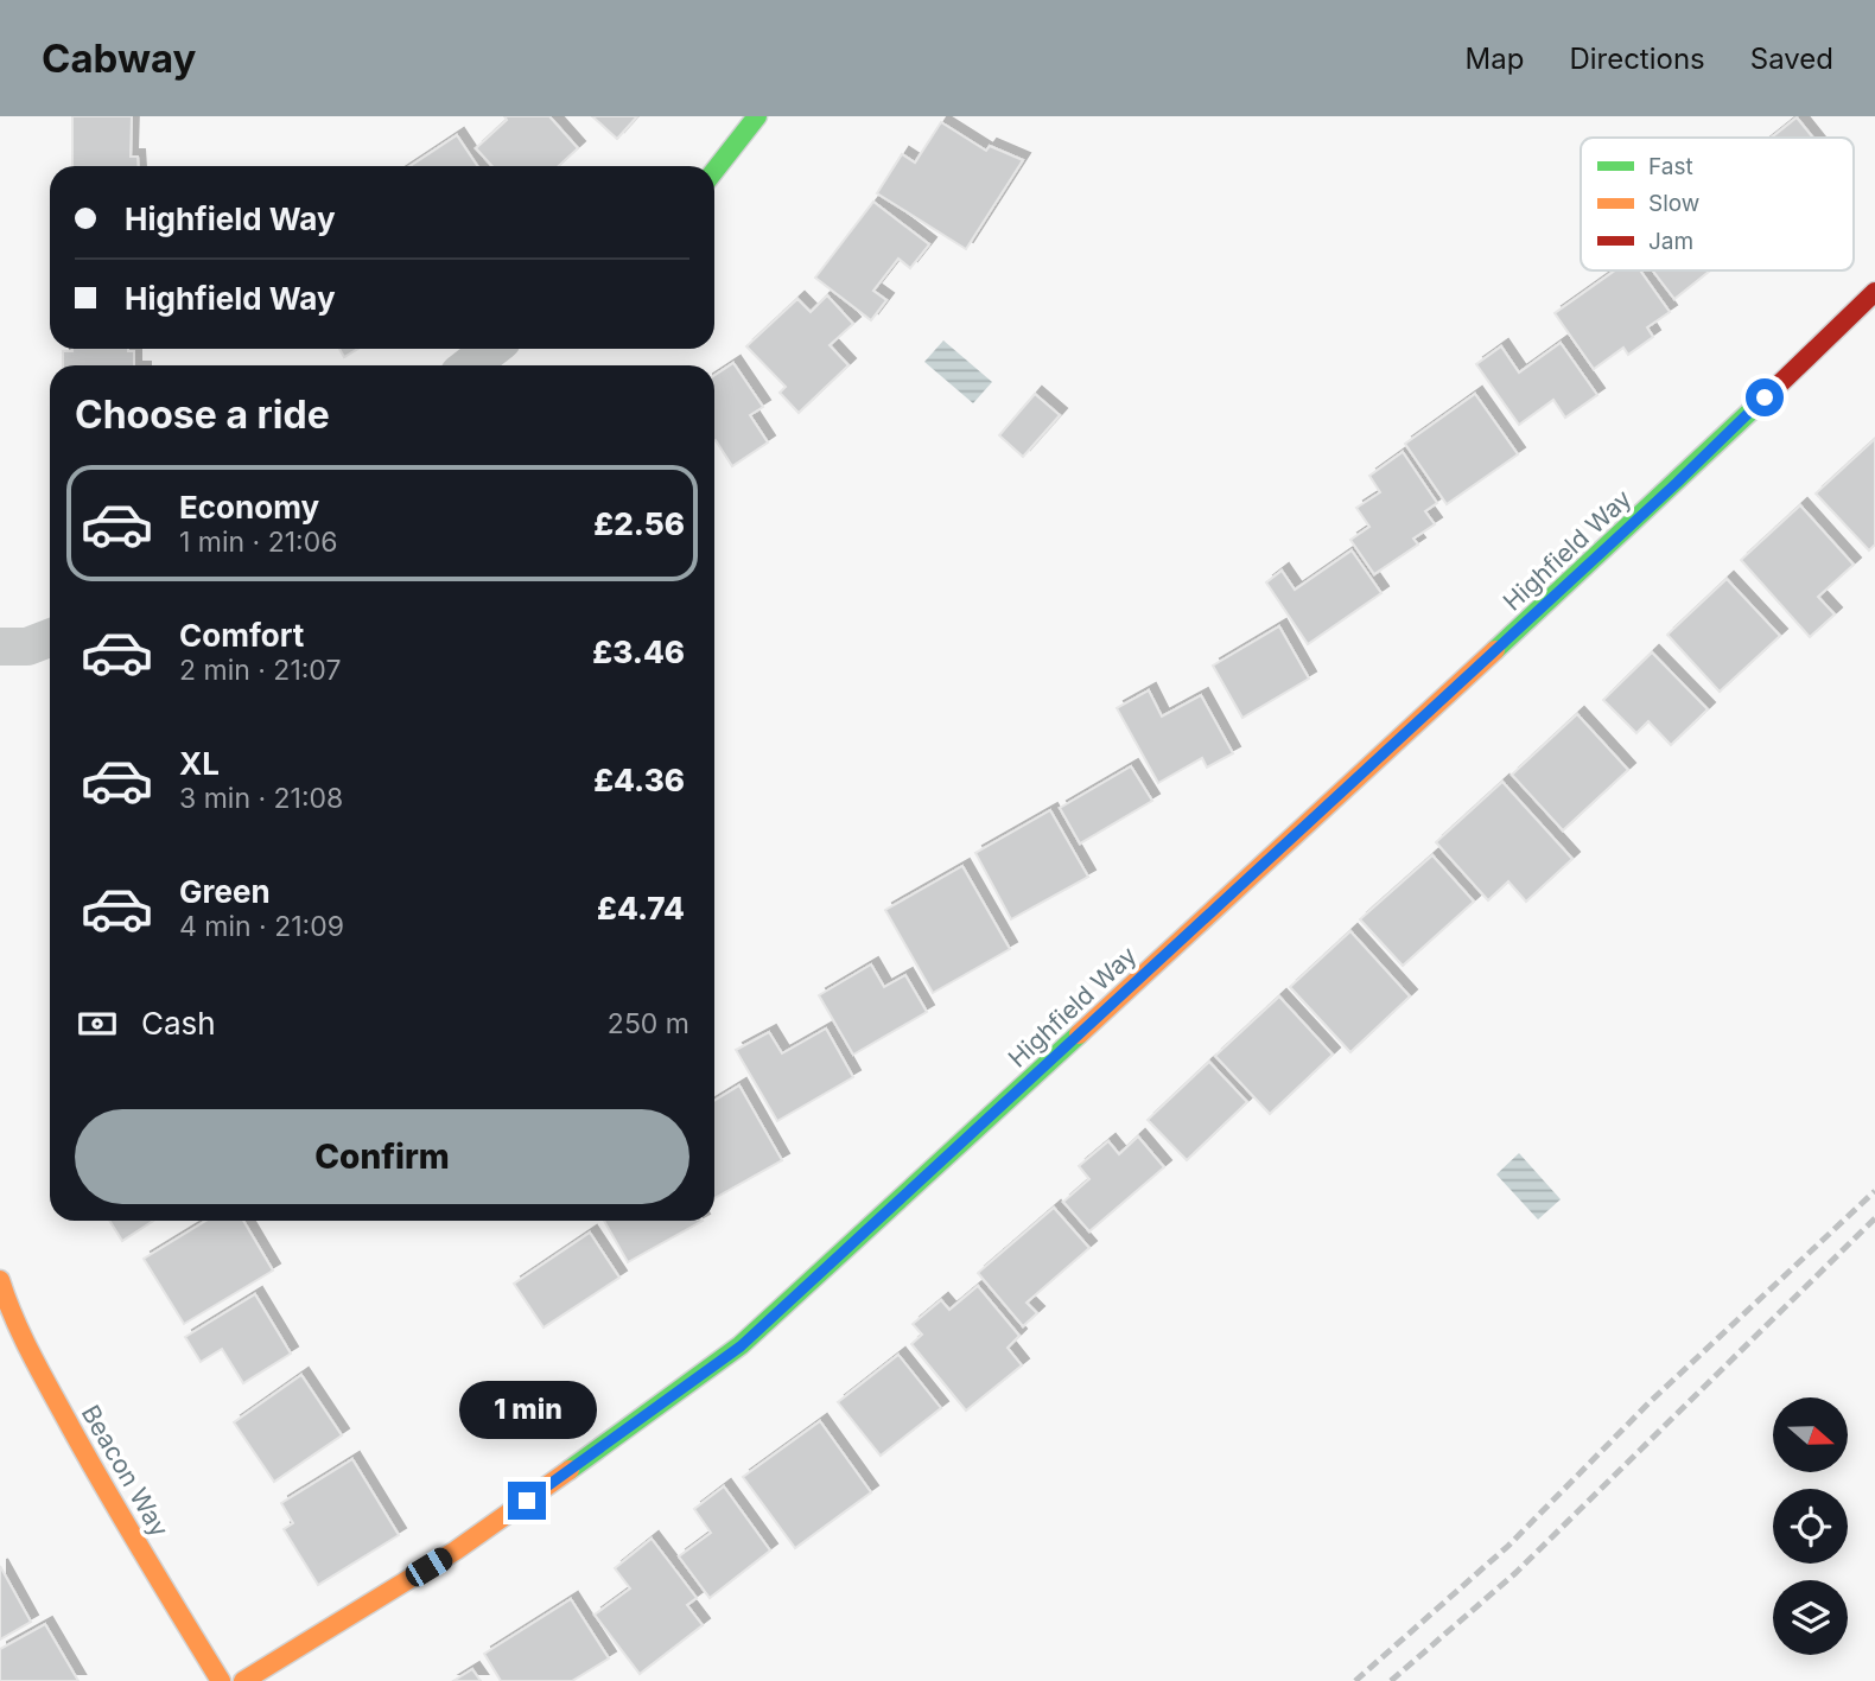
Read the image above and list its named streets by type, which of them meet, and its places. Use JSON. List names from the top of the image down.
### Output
{
  "streets": {
    "street": ["Highfield Way", "Beacon Way"]
  },
  "legend": ["Fast", "Slow", "Jam"],
  "north": "right",
  "page": {
    "header": "Cabway",
    "nav": ["Map", "Directions", "Saved"],
    "banner": ["Highfield Way", "Highfield Way"],
    "heading": "Choose a ride",
    "list": [
      {
        "name": "Economy",
        "note": "1 min · 21:06",
        "value": "£2.56"
      },
      {
        "name": "Comfort",
        "note": "2 min · 21:07",
        "value": "£3.46"
      },
      {
        "name": "XL",
        "note": "3 min · 21:08",
        "value": "£4.36"
      },
      {
        "name": "Green",
        "note": "4 min · 21:09",
        "value": "£4.74"
      }
    ],
    "pay": ["Cash", "250 m"],
    "buttons": "Confirm",
    "bubble": "1 min"
  }
}
